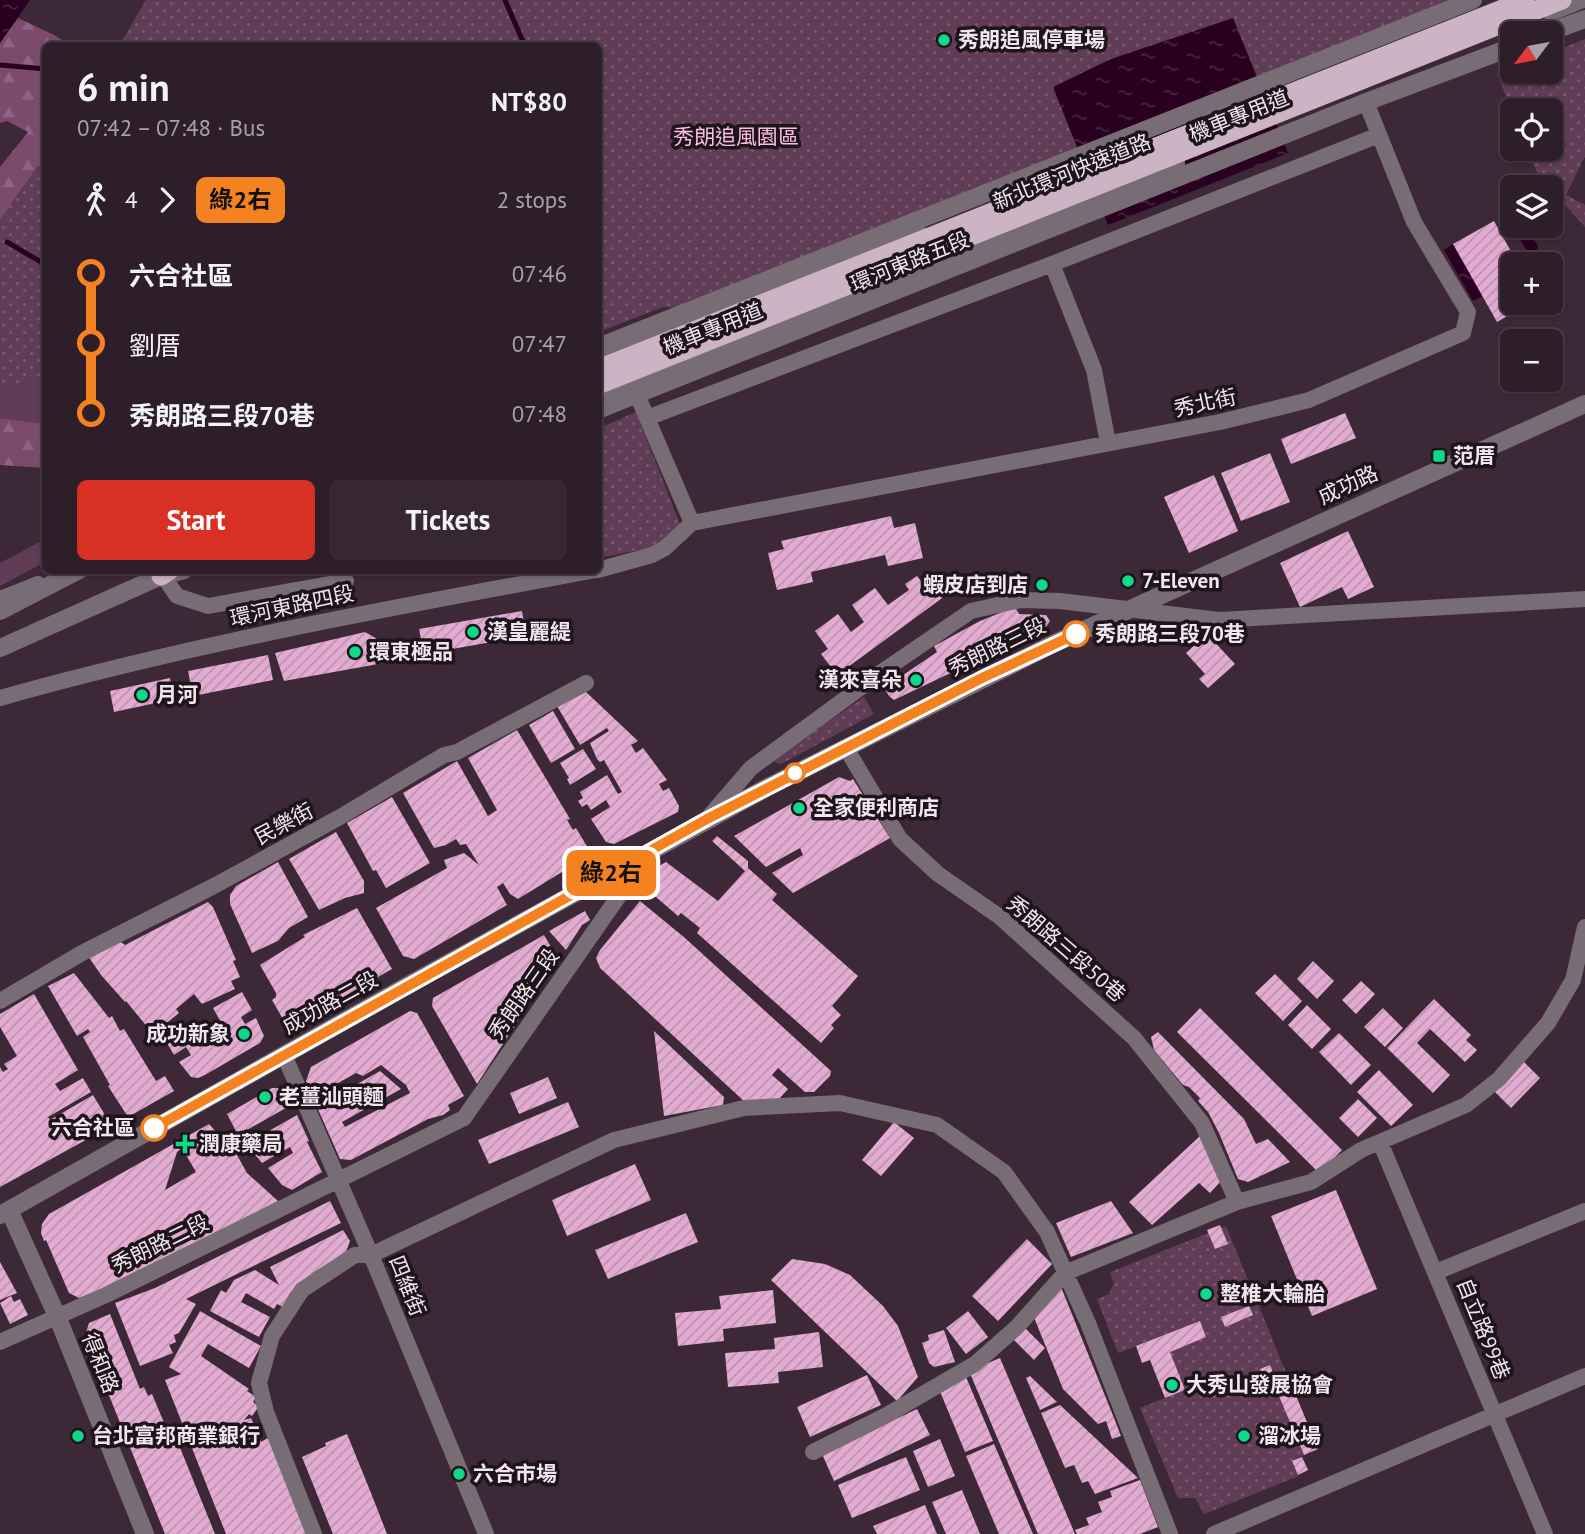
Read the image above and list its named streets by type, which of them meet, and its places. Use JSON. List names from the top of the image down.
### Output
{
  "streets": {
    "highway": ["新北環河快速道路"],
    "street": [
      "機車專用道",
      "環河東路五段",
      "秀北街",
      "成功路",
      "環河東路四段",
      "秀朗路三段",
      "民樂街",
      "秀朗路三段50巷",
      "成功路二段",
      "秀朗路二段",
      "四維街",
      "自立路99巷",
      "得和路"
    ]
  },
  "crossings": [
    ["機車專用道", "新北環河快速道路"],
    ["機車專用道", "環河東路五段"],
    ["新北環河快速道路", "環河東路五段"],
    ["環河東路五段", "秀北街"],
    ["秀北街", "環河東路四段"],
    ["成功路", "秀朗路三段"],
    ["秀朗路三段", "秀朗路三段50巷"],
    ["秀朗路三段", "成功路二段"],
    ["秀朗路三段", "秀朗路二段"],
    ["秀朗路三段", "四維街"],
    ["成功路二段", "四維街"],
    ["成功路二段", "得和路"],
    ["秀朗路二段", "四維街"],
    ["秀朗路二段", "得和路"]
  ],
  "parks": ["秀朗追風園區"],
  "places": {
    "other": [
      "秀朗追風停車場",
      "7-Eleven",
      "蝦皮店到店",
      "漢皇麗緹",
      "秀朗路三段70巷",
      "環東極品",
      "漢來喜朵",
      "月河",
      "全家便利商店",
      "成功新象",
      "老薑汕頭麵",
      "六合社區",
      "整椎大輪胎",
      "大秀山發展協會",
      "台北富邦商業銀行",
      "溜冰場",
      "六合市場"
    ],
    "transit": ["范厝"],
    "health": ["潤康藥局"]
  },
  "lines": ["bus line 綠2右"],
  "north": "bottom left",
  "page": {
    "on_map": "綠2右",
    "map_buttons": ["+", "−"],
    "heading": ["6 min", "07:42 – 07:48 · Bus", "NT$80"],
    "legs": ["4", "綠2右", "2 stops"],
    "list": [
      {
        "name": "六合社區",
        "value": "07:46"
      },
      {
        "name": "劉厝",
        "value": "07:47"
      },
      {
        "name": "秀朗路三段70巷",
        "value": "07:48"
      }
    ],
    "buttons": ["Start", "Tickets"]
  }
}
